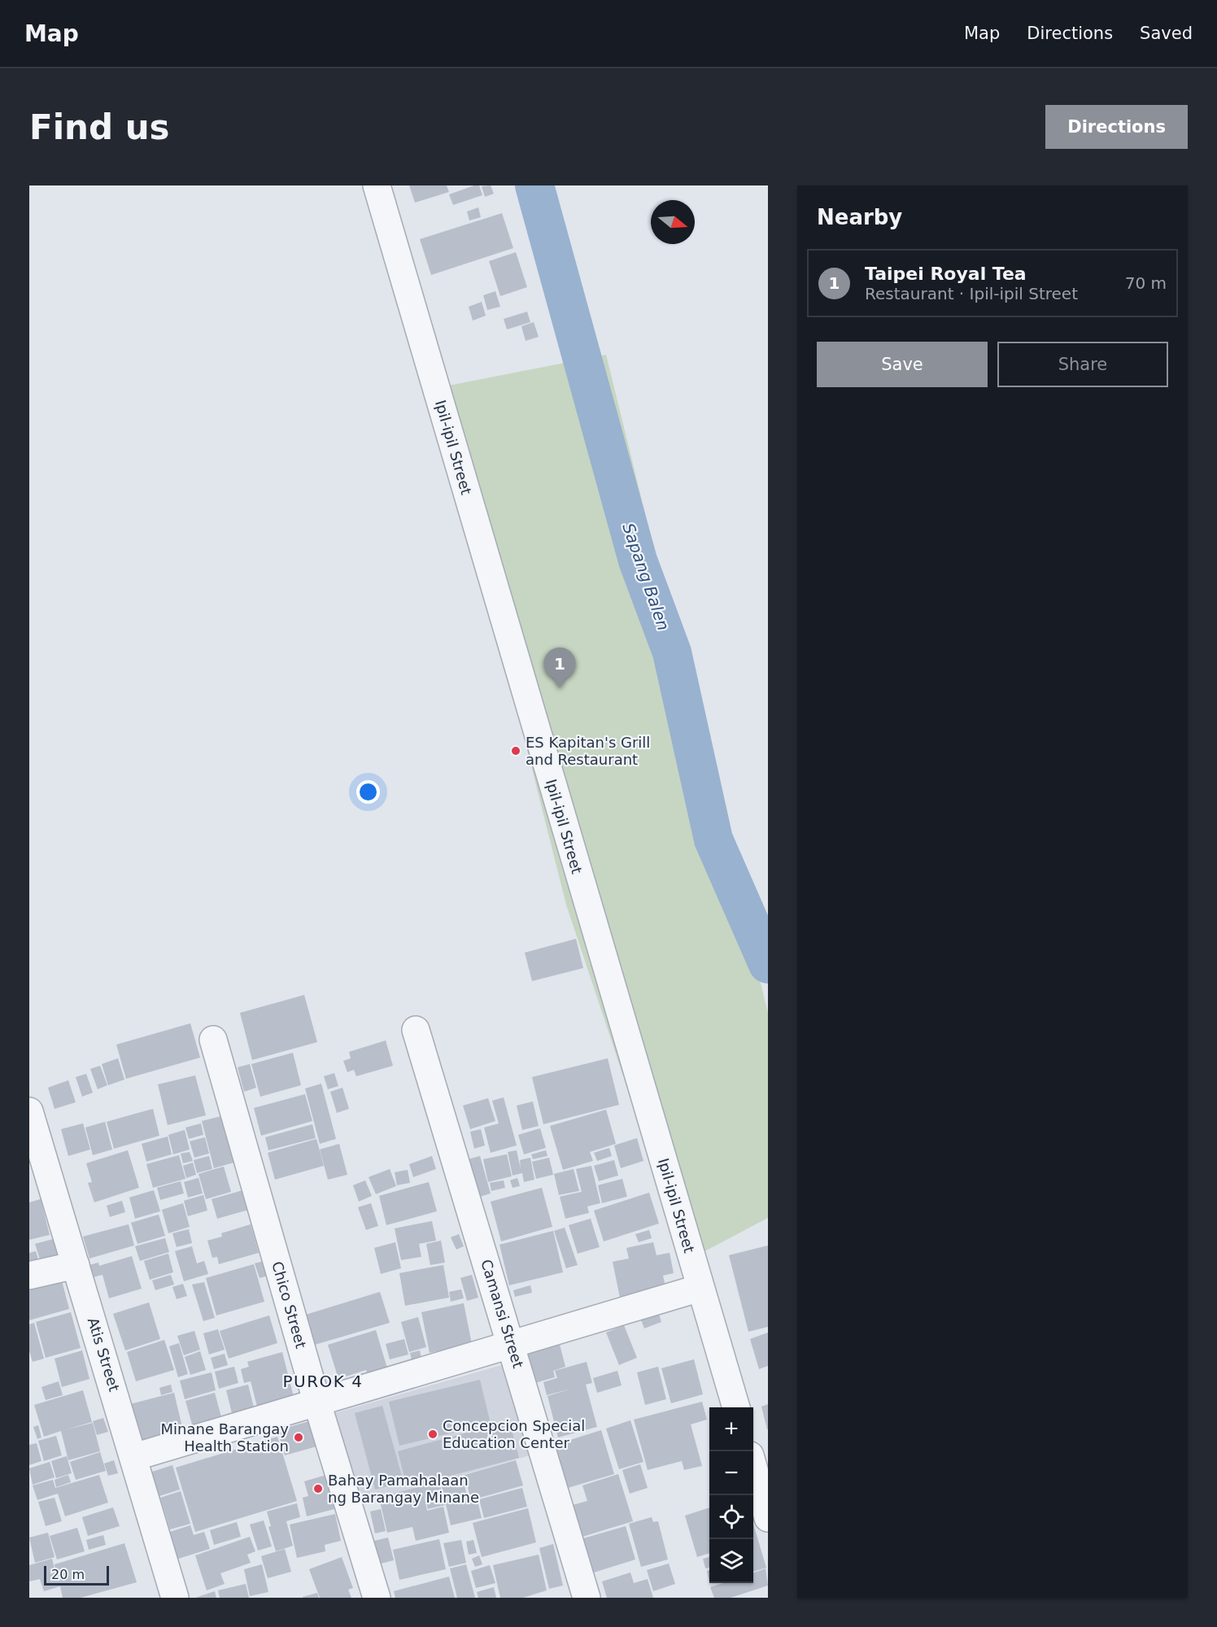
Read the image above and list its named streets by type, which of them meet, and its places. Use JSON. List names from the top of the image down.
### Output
{
  "streets": {
    "street": [
      "Ipil-ipil Street",
      "Chico Street",
      "Camansi Street",
      "Atis Street"
    ]
  },
  "districts": ["PUROK 4"],
  "water": ["Sapang Balen"],
  "places": [
    "ES Kapitan's Grill and Restaurant",
    "Concepcion Special Education Center",
    "Minane Barangay Health Station",
    "Bahay Pamahalaan ng Barangay Minane"
  ],
  "scale_bar": "20 m",
  "north": "right",
  "page": {
    "header": "Map",
    "nav": ["Map", "Directions", "Saved"],
    "buttons": [
      "Directions",
      ["Save", "Share"]
    ],
    "title": "Find us",
    "heading": "Nearby",
    "list": [
      {
        "mark": "1",
        "name": "Taipei Royal Tea",
        "note": "Restaurant · Ipil-ipil Street",
        "value": "70 m"
      }
    ],
    "pins": "1",
    "map_buttons": ["+", "−"],
    "scale": "20 m"
  }
}
